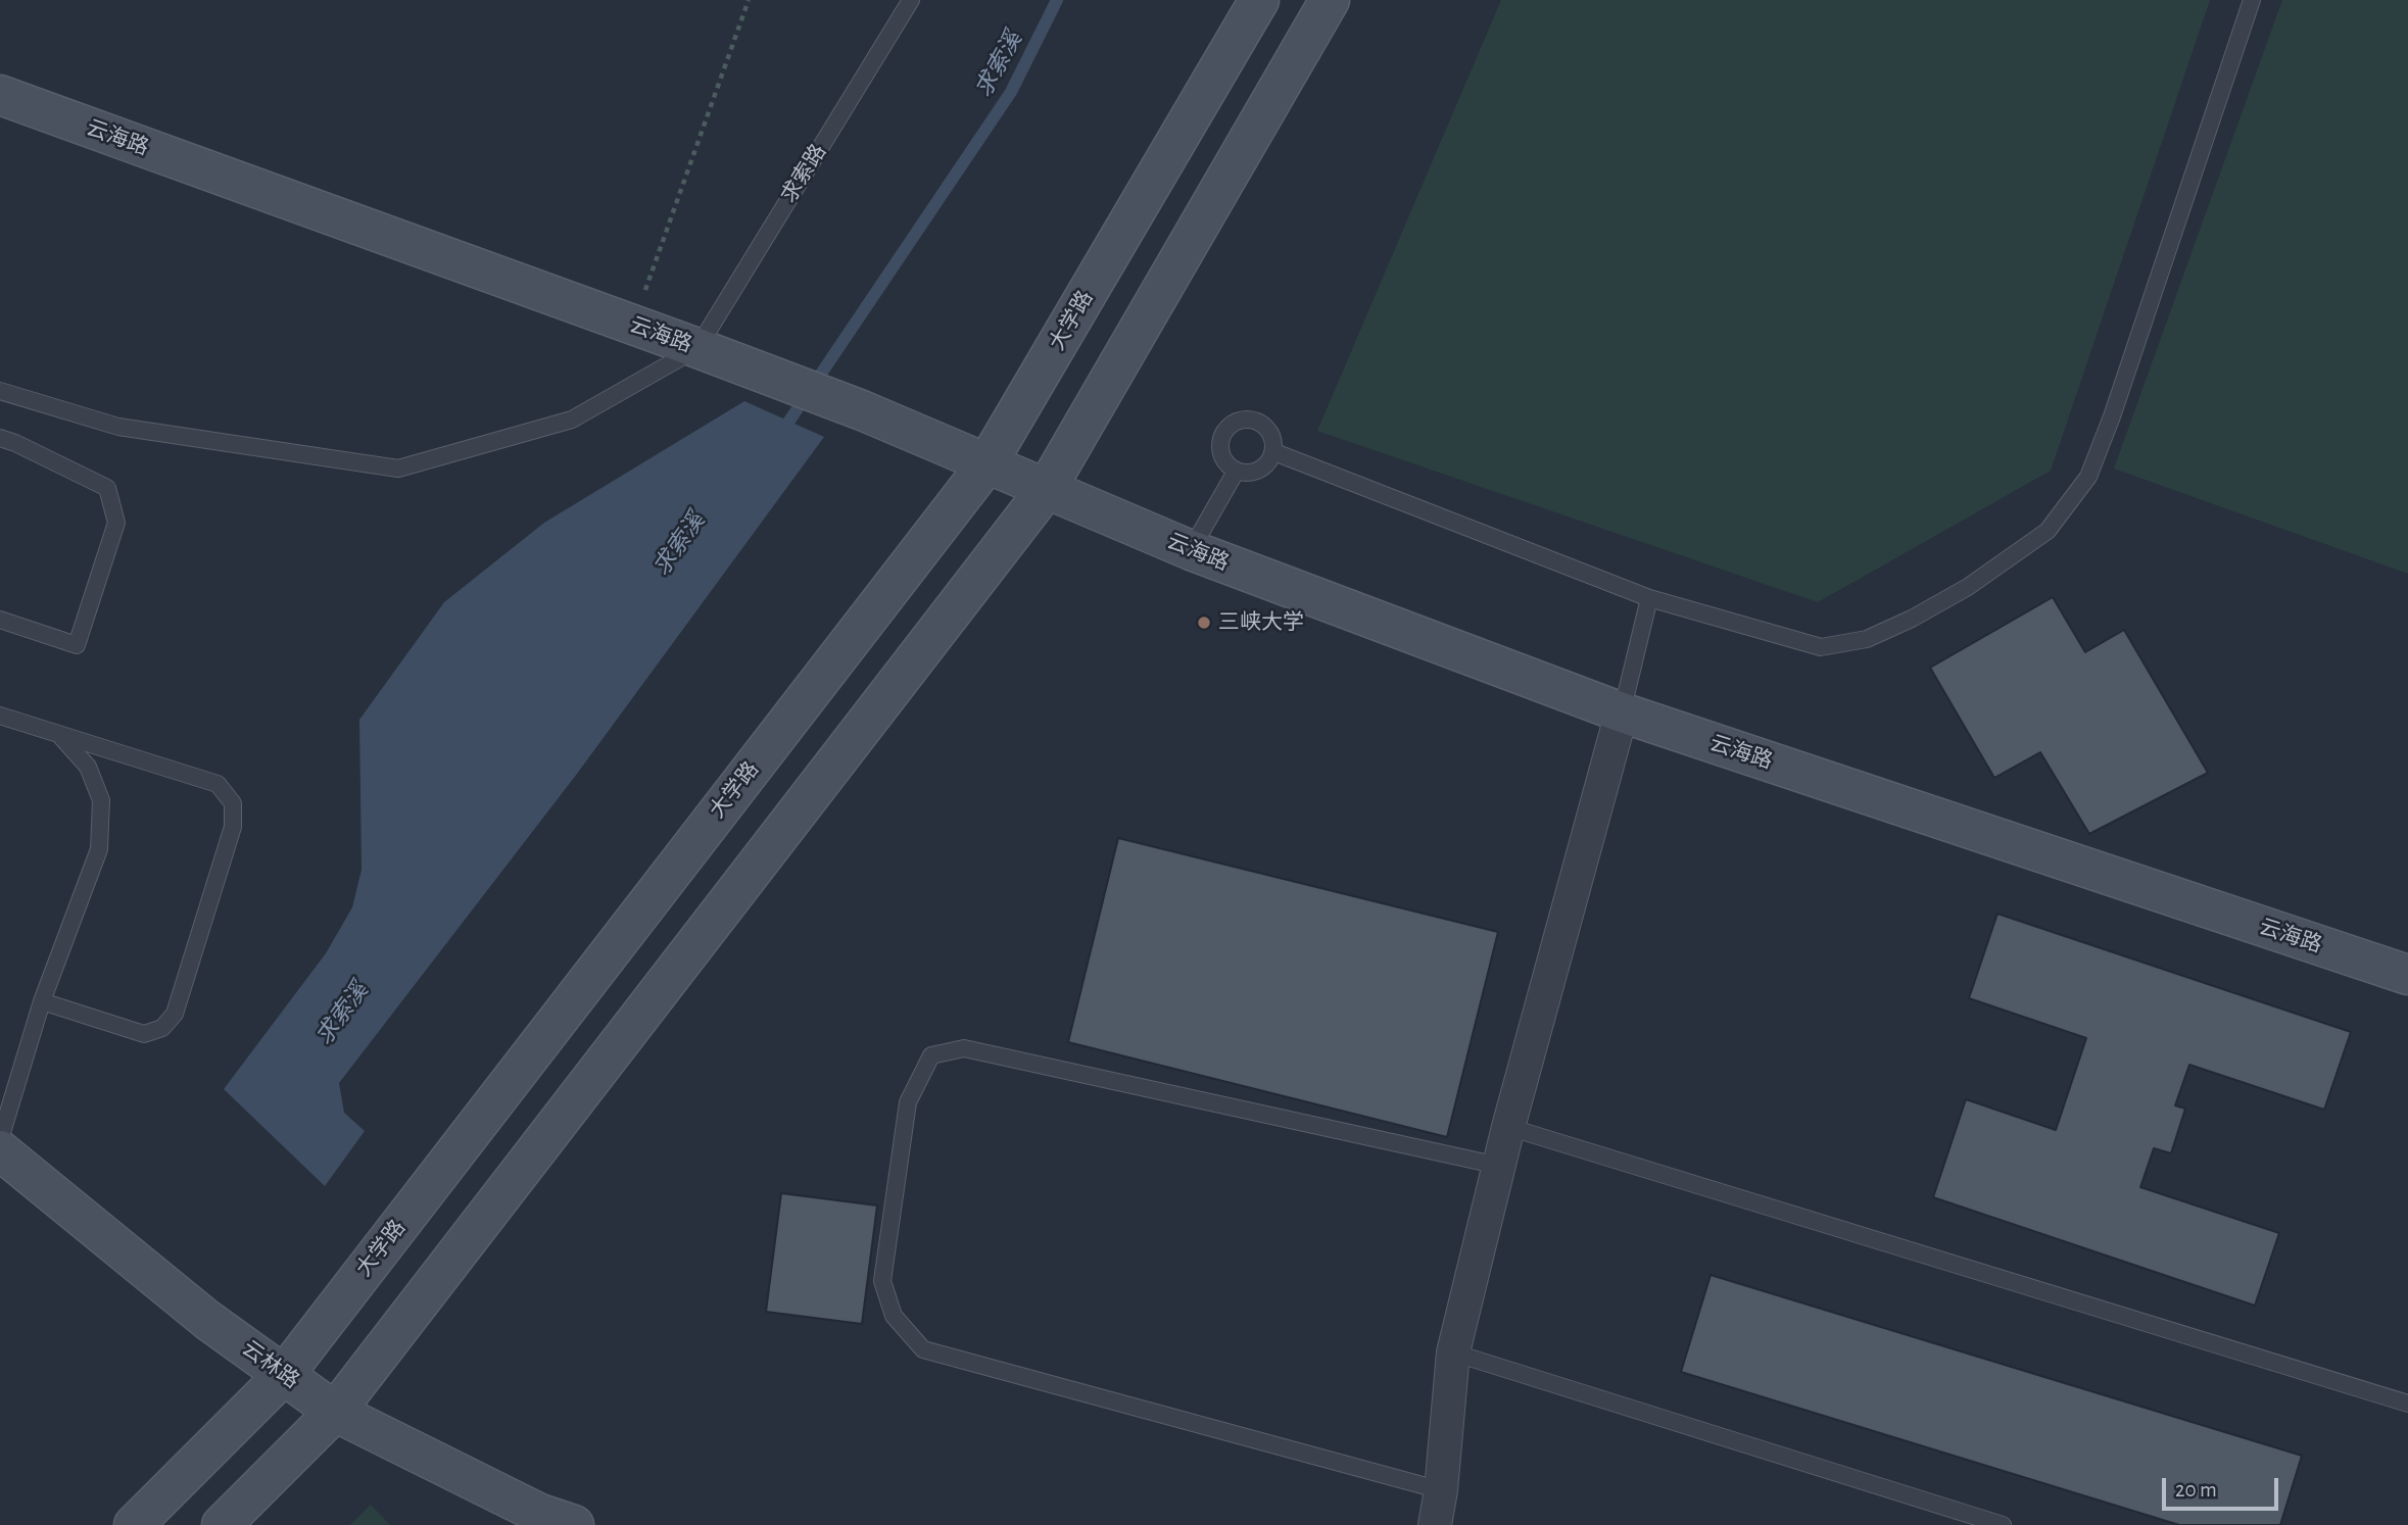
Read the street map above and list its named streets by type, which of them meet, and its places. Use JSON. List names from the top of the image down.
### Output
{
  "streets": {
    "main road": ["云海路", "大学路", "云林路"],
    "lane": ["求索路"]
  },
  "crossings": [
    ["云海路", "求索路"],
    ["云海路", "大学路"],
    ["大学路", "云林路"]
  ],
  "water": ["求索溪"],
  "places": ["三峡大学"],
  "scale_bar": "20 m"
}
